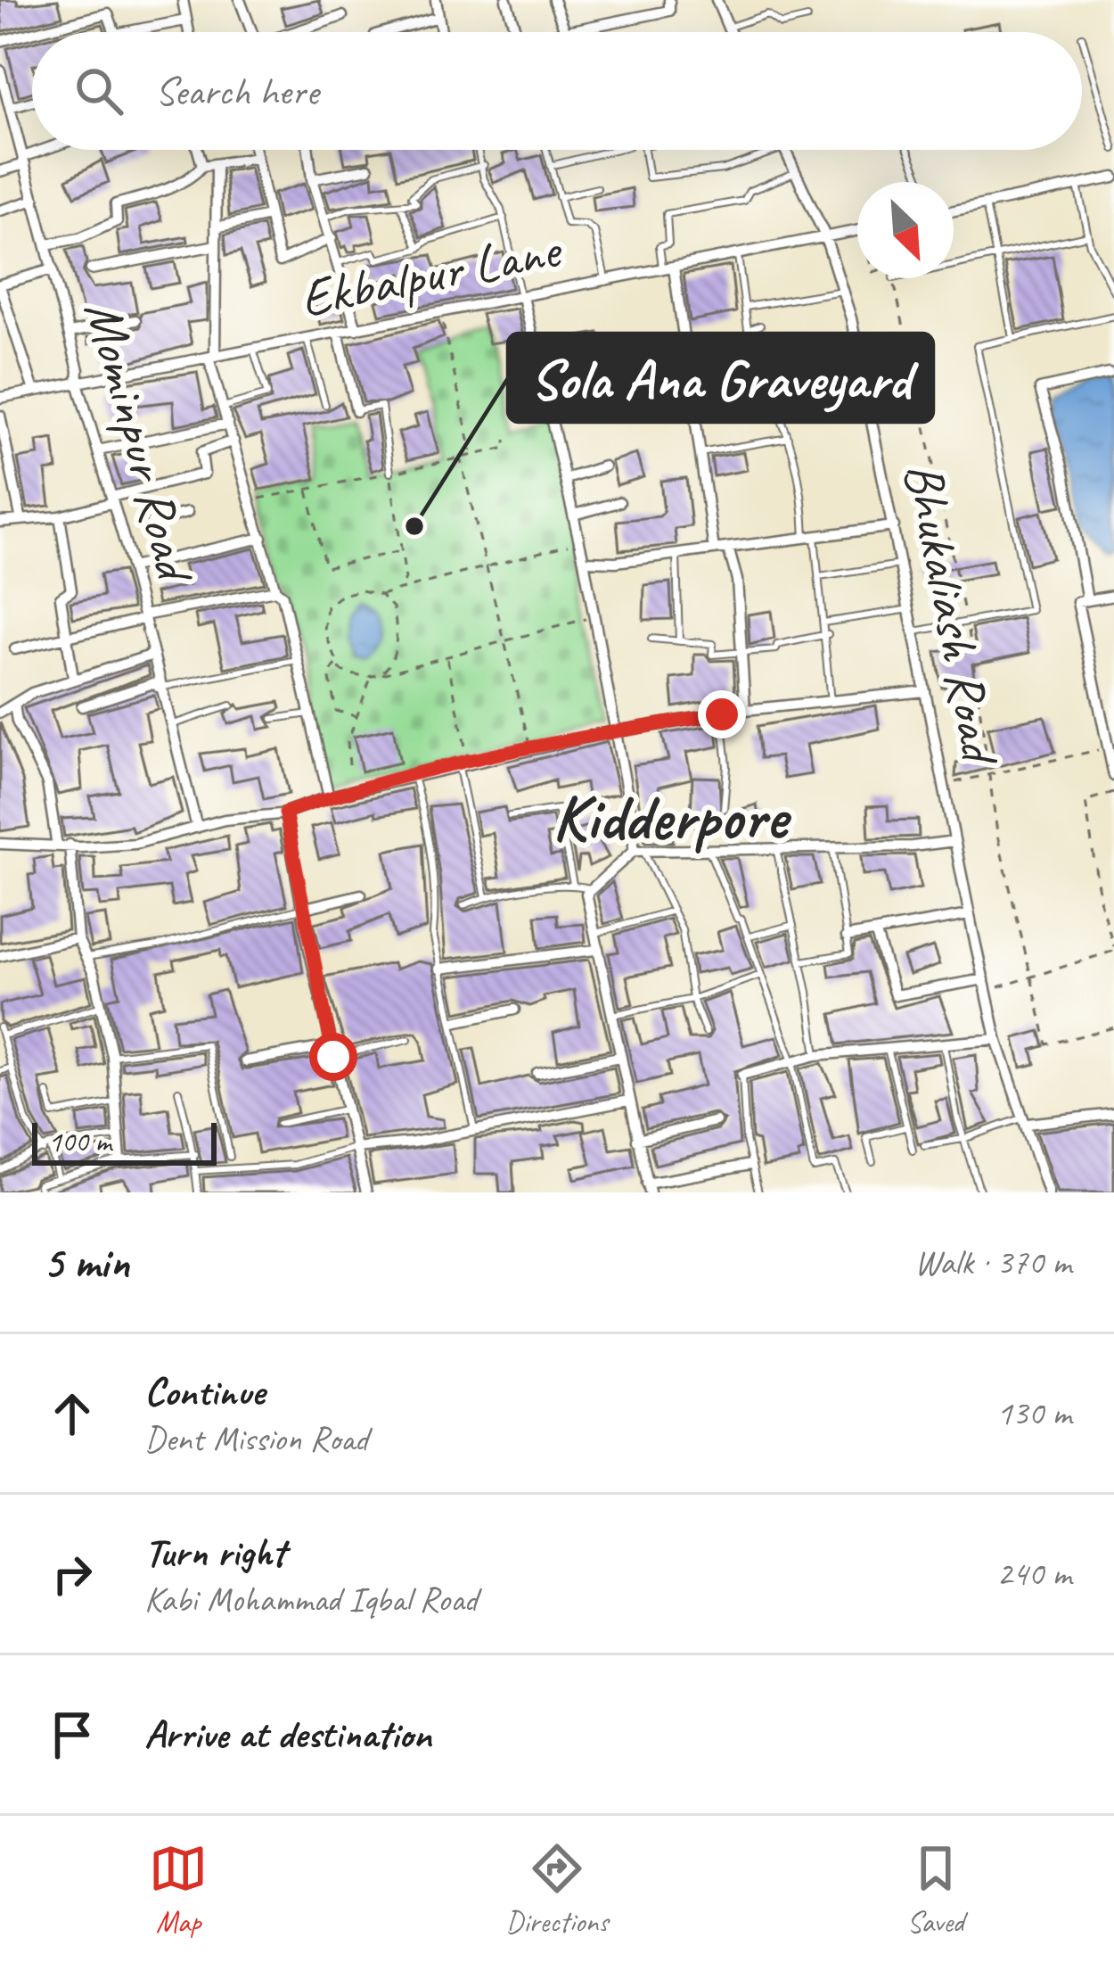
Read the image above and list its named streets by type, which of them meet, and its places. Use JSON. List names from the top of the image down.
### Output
{
  "streets": {
    "street": ["Ekbalpur Lane", "Mominpur Road", "Bhukaliash Road"]
  },
  "crossings": [
    ["Ekbalpur Lane", "Mominpur Road"],
    ["Ekbalpur Lane", "Bhukaliash Road"]
  ],
  "districts": ["Kidderpore"],
  "places": ["Sola Ana Graveyard"],
  "scale_bar": "100 m",
  "north": "bottom right",
  "page": {
    "search": "Search here",
    "scale": "100 m",
    "heading": ["5 min", "Walk · 370 m"],
    "list": [
      ["Continue", "Dent Mission Road", "130 m"],
      ["Turn right", "Kabi Mohammad Iqbal Road", "240 m"],
      "Arrive at destination"
    ],
    "nav": ["Map", "Directions", "Saved"]
  }
}
